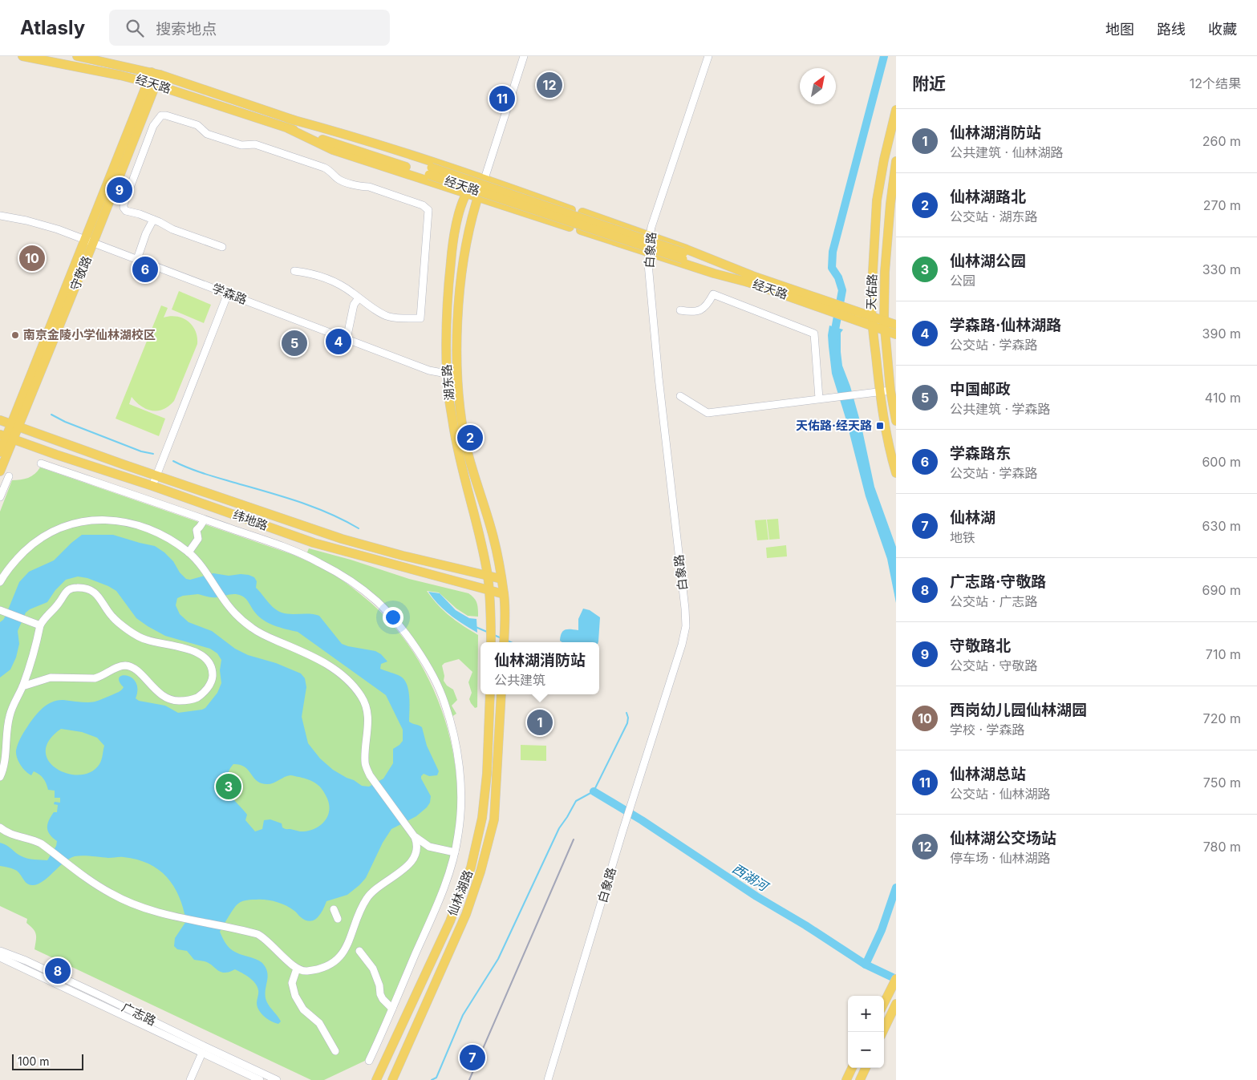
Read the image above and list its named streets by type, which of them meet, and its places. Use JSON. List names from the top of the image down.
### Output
{
  "streets": {
    "main road": [
      "经天路",
      "守敬路",
      "天佑路",
      "湖东路",
      "纬地路",
      "仙林湖路"
    ],
    "street": ["白象路", "学森路", "广志路"]
  },
  "crossings": [
    ["经天路", "守敬路"],
    ["经天路", "天佑路"],
    ["守敬路", "学森路"],
    ["守敬路", "纬地路"],
    ["学森路", "湖东路"],
    ["湖东路", "纬地路"]
  ],
  "water": ["西湖河"],
  "places": {
    "other": ["南京金陵小学仙林湖校区"],
    "transit": ["天佑路·经天路"]
  },
  "scale_bar": "100 m",
  "north": "top right",
  "page": {
    "header": "Atlasly",
    "search": "搜索地点",
    "nav": ["地图", "路线", "收藏"],
    "heading": ["附近", "12个结果"],
    "pins": [
      "12",
      "11",
      "9",
      "10",
      "6",
      "4",
      "5",
      "2",
      "1",
      "3",
      "8",
      "7"
    ],
    "list": [
      {
        "mark": "1",
        "name": "仙林湖消防站",
        "note": "公共建筑 · 仙林湖路",
        "value": "260 m"
      },
      {
        "mark": "2",
        "name": "仙林湖路北",
        "note": "公交站 · 湖东路",
        "value": "270 m"
      },
      {
        "mark": "3",
        "name": "仙林湖公园",
        "note": "公园",
        "value": "330 m"
      },
      {
        "mark": "4",
        "name": "学森路·仙林湖路",
        "note": "公交站 · 学森路",
        "value": "390 m"
      },
      {
        "mark": "5",
        "name": "中国邮政",
        "note": "公共建筑 · 学森路",
        "value": "410 m"
      },
      {
        "mark": "6",
        "name": "学森路东",
        "note": "公交站 · 学森路",
        "value": "600 m"
      },
      {
        "mark": "7",
        "name": "仙林湖",
        "note": "地铁",
        "value": "630 m"
      },
      {
        "mark": "8",
        "name": "广志路·守敬路",
        "note": "公交站 · 广志路",
        "value": "690 m"
      },
      {
        "mark": "9",
        "name": "守敬路北",
        "note": "公交站 · 守敬路",
        "value": "710 m"
      },
      {
        "mark": "10",
        "name": "西岗幼儿园仙林湖园",
        "note": "学校 · 学森路",
        "value": "720 m"
      },
      {
        "mark": "11",
        "name": "仙林湖总站",
        "note": "公交站 · 仙林湖路",
        "value": "750 m"
      },
      {
        "mark": "12",
        "name": "仙林湖公交场站",
        "note": "停车场 · 仙林湖路",
        "value": "780 m"
      }
    ],
    "popup": ["仙林湖消防站", "公共建筑"],
    "map_buttons": ["+", "−"],
    "scale": "100 m"
  }
}
